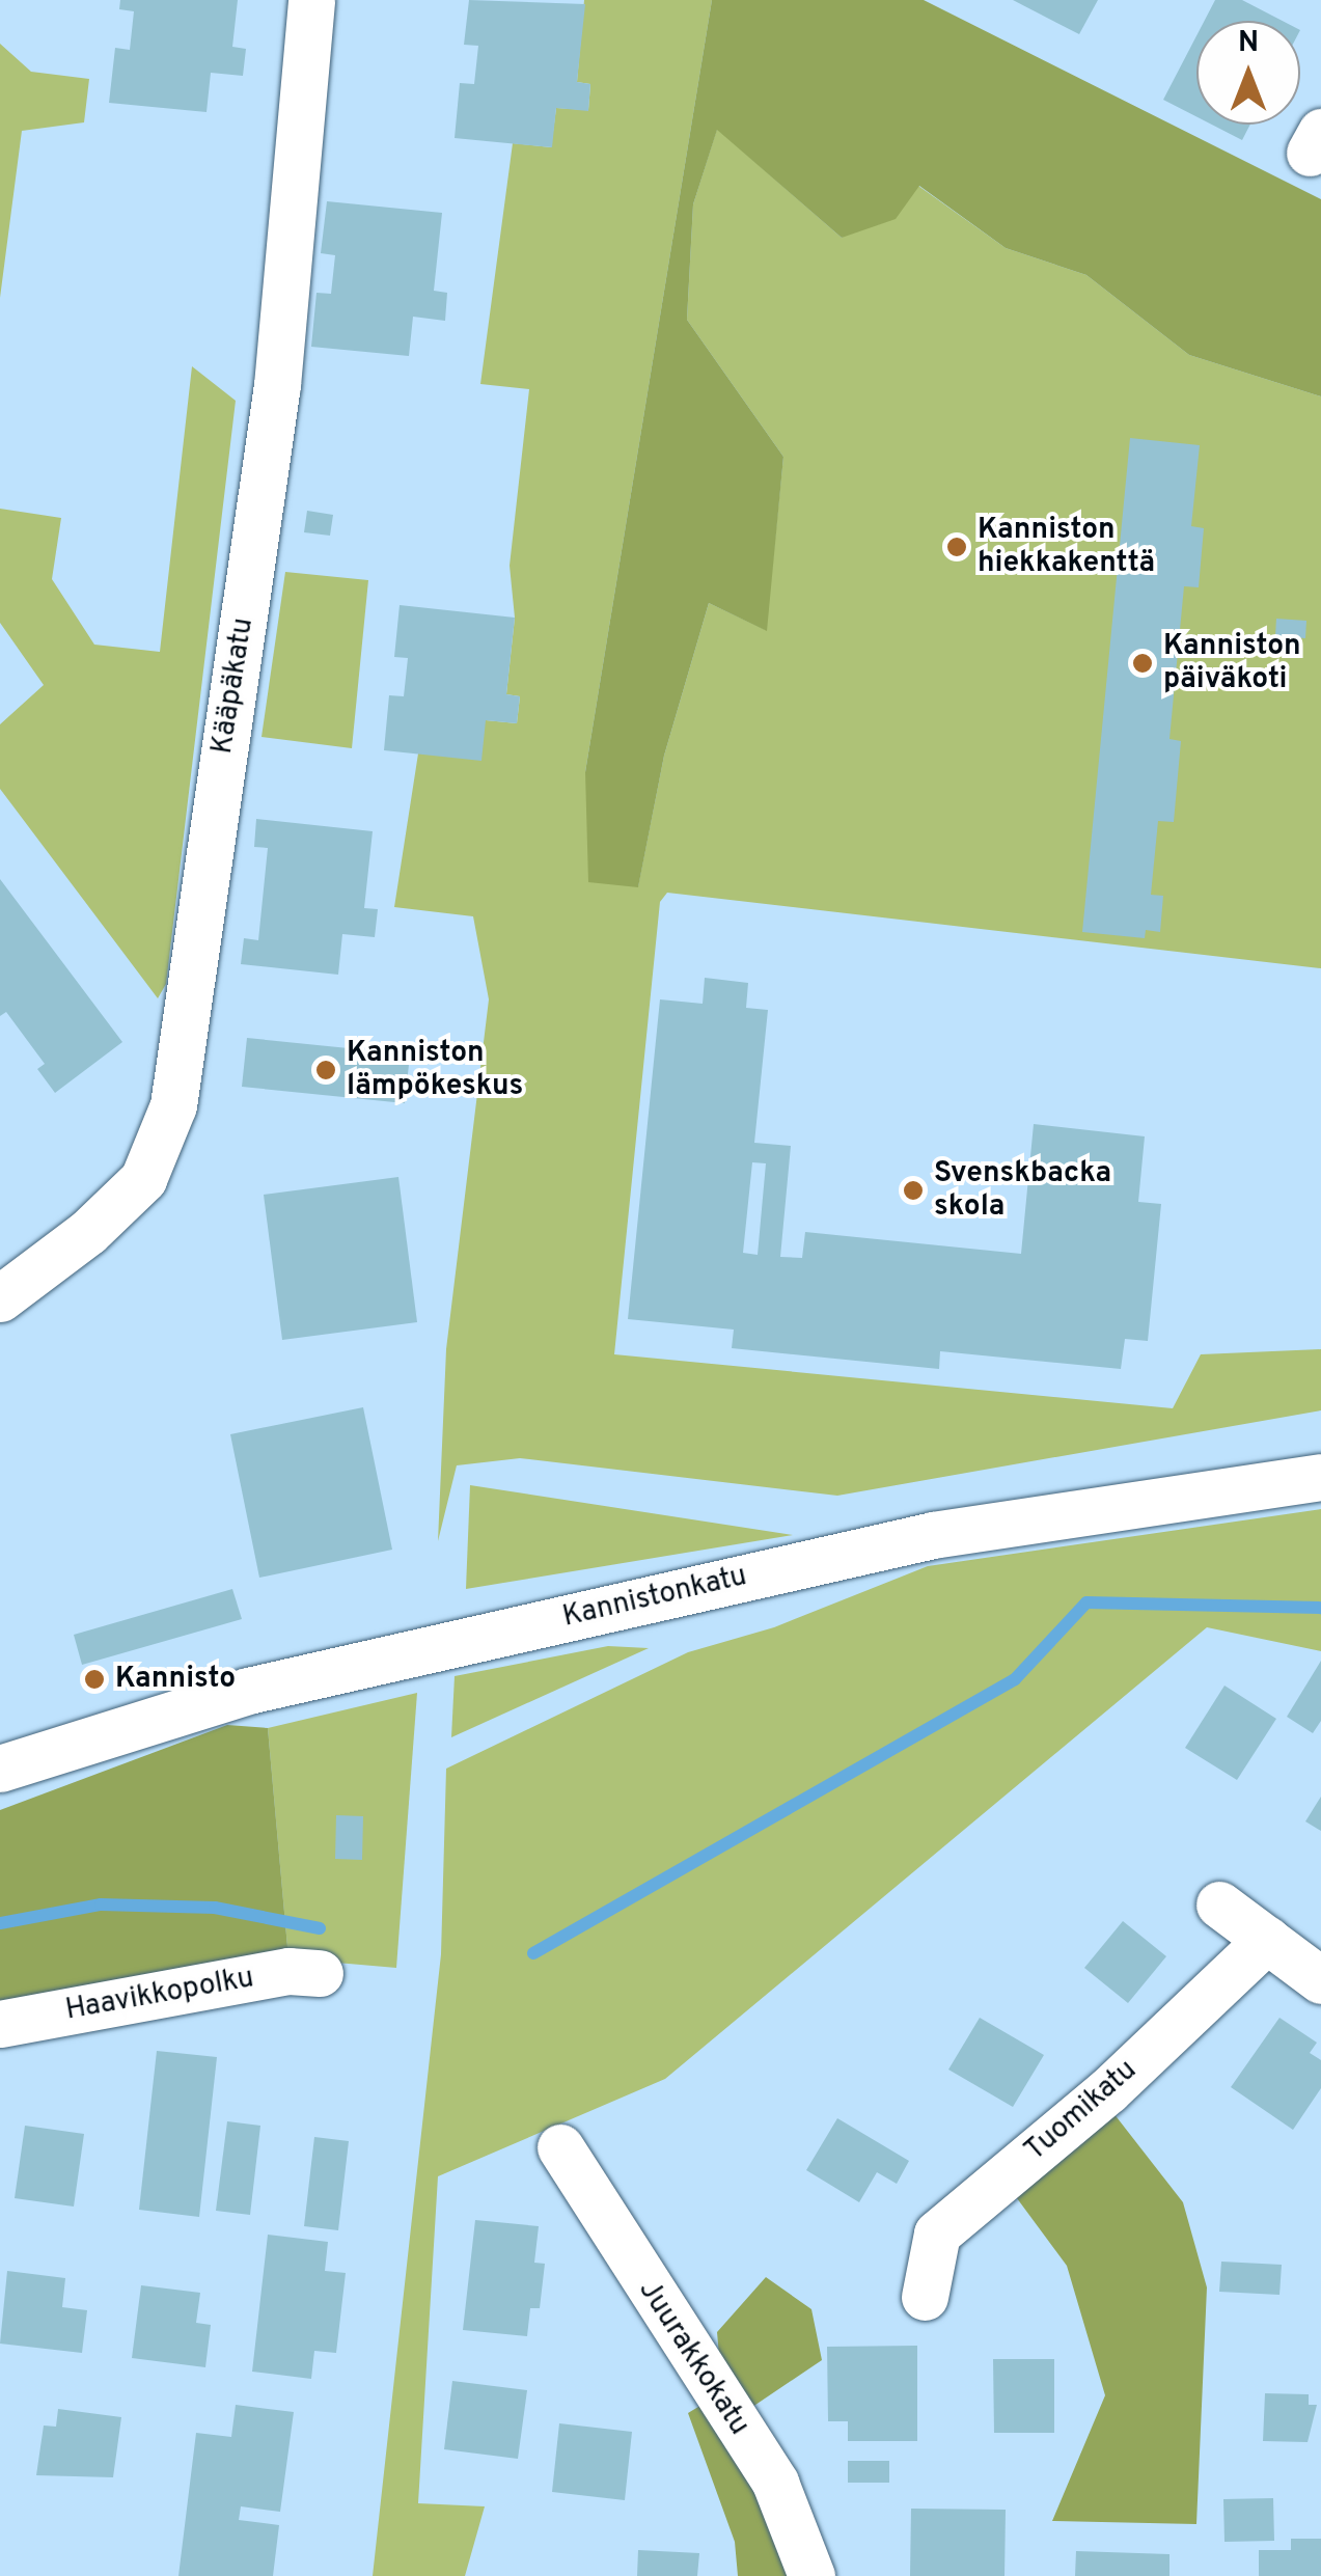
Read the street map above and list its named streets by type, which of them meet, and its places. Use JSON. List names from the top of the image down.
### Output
{
  "streets": {
    "street": [
      "Kääpäkatu",
      "Kannistonkatu",
      "Haavikkopolku",
      "Tuomikatu",
      "Juurakkokatu"
    ]
  },
  "places": [
    "Kanniston hiekkakenttä",
    "Kanniston päiväkoti",
    "Kanniston lämpökeskus",
    "Svenskbacka skola",
    "Kannisto"
  ],
  "north": "top"
}
